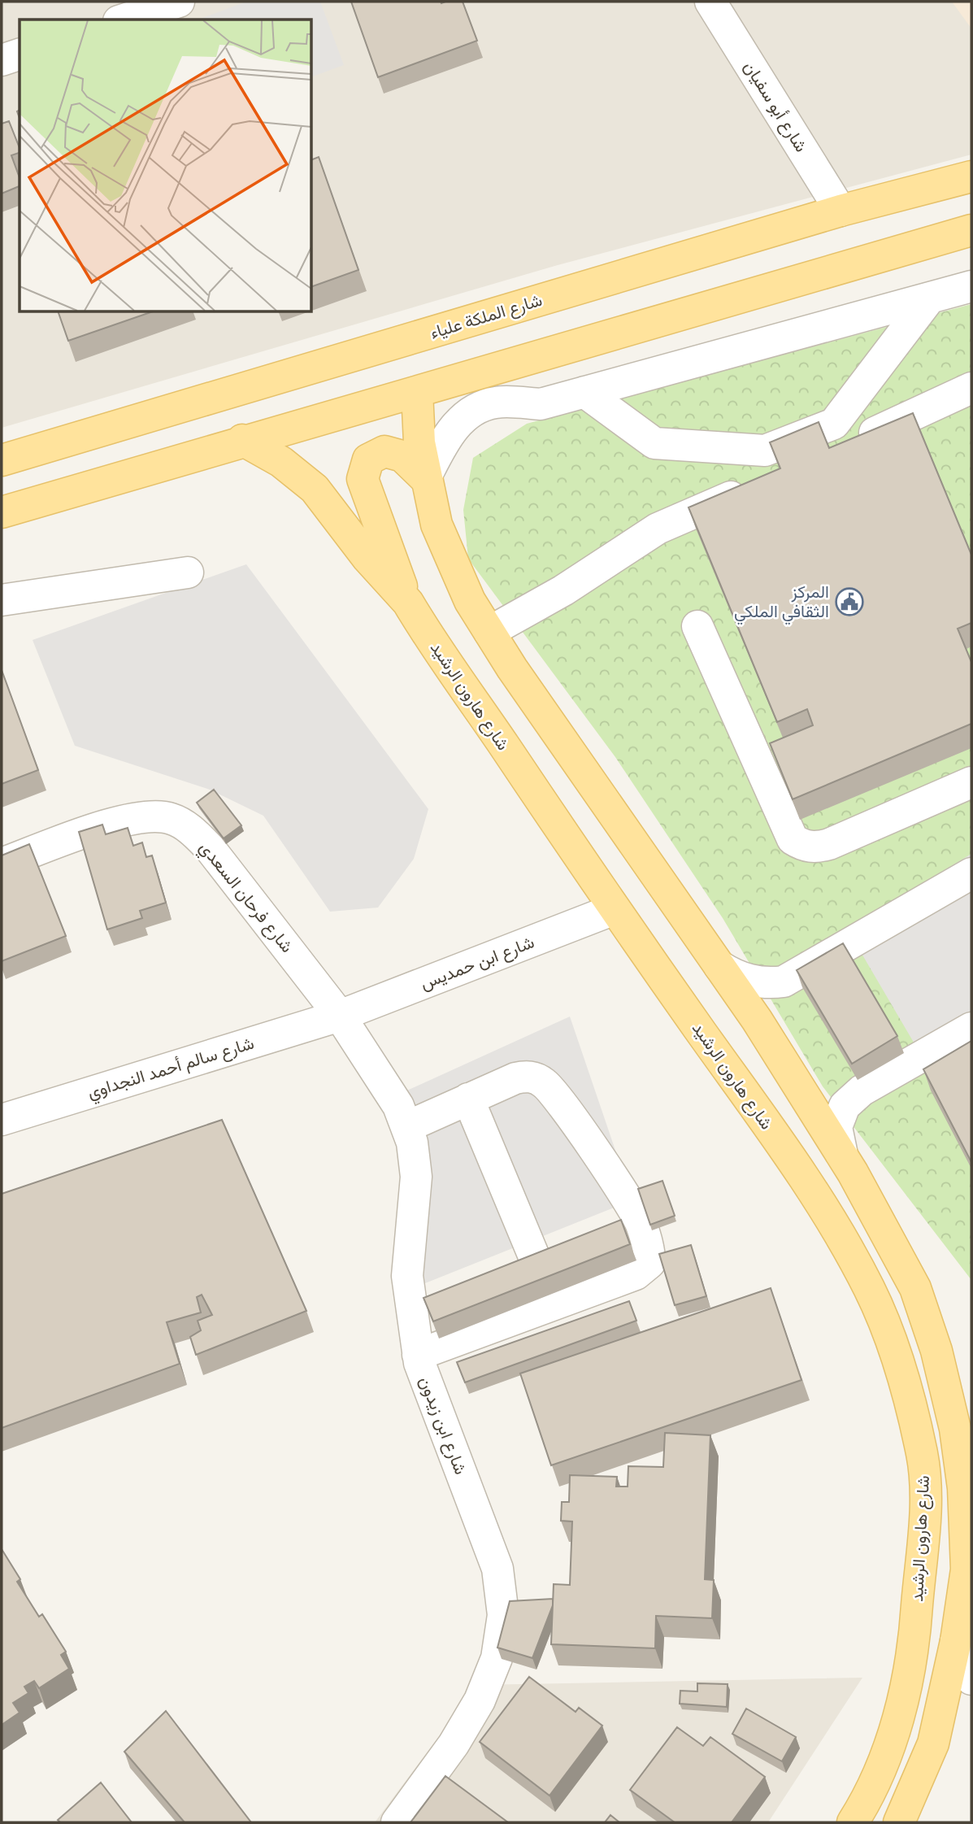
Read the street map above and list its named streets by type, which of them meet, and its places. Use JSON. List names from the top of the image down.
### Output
{
  "streets": {
    "main road": ["شارع الملكة علياء", "شارع هارون الرشيد"],
    "street": [
      "شارع أبو سفيان",
      "شارع فرحان السعدي",
      "شارع ابن حمديس",
      "شارع سالم أحمد النجداوي",
      "شارع ابن زيدون"
    ]
  },
  "crossings": [
    ["شارع أبو سفيان", "شارع الملكة علياء"],
    ["شارع هارون الرشيد", "شارع ابن حمديس"],
    ["شارع فرحان السعدي", "شارع ابن حمديس"],
    ["شارع فرحان السعدي", "شارع سالم أحمد النجداوي"],
    ["شارع فرحان السعدي", "شارع ابن زيدون"],
    ["شارع ابن حمديس", "شارع سالم أحمد النجداوي"],
    ["شارع ابن حمديس", "شارع ابن زيدون"],
    ["شارع سالم أحمد النجداوي", "شارع ابن زيدون"]
  ],
  "places": {
    "public building": ["المركز الثقافي الملكي"]
  }
}
